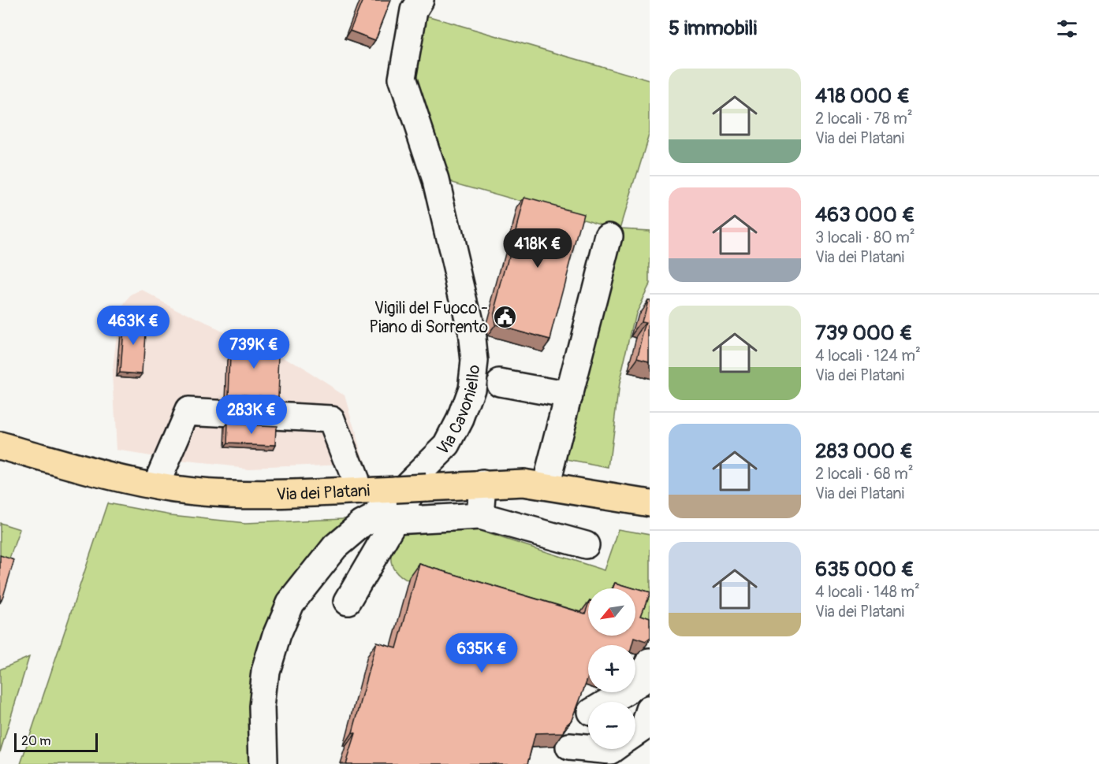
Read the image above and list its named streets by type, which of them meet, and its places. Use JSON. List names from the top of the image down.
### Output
{
  "streets": {
    "main road": ["Via dei Platani"],
    "lane": ["Via Cavoniello"]
  },
  "places": {
    "public building": ["Vigili del Fuoco - Piano di Sorrento"]
  },
  "scale_bar": "20 m",
  "north": "bottom left",
  "page": {
    "heading": "5 immobili",
    "list": [
      {
        "name": "418 000 €",
        "note": "2 locali · 78 m² · Via dei Platani"
      },
      {
        "name": "463 000 €",
        "note": "3 locali · 80 m² · Via dei Platani"
      },
      {
        "name": "739 000 €",
        "note": "4 locali · 124 m² · Via dei Platani"
      },
      {
        "name": "283 000 €",
        "note": "2 locali · 68 m² · Via dei Platani"
      },
      {
        "name": "635 000 €",
        "note": "4 locali · 148 m² · Via dei Platani"
      }
    ],
    "price": [
      "418K €",
      "463K €",
      "739K €",
      "283K €",
      "635K €"
    ],
    "map_buttons": ["+", "−"],
    "scale": "20 m"
  }
}
